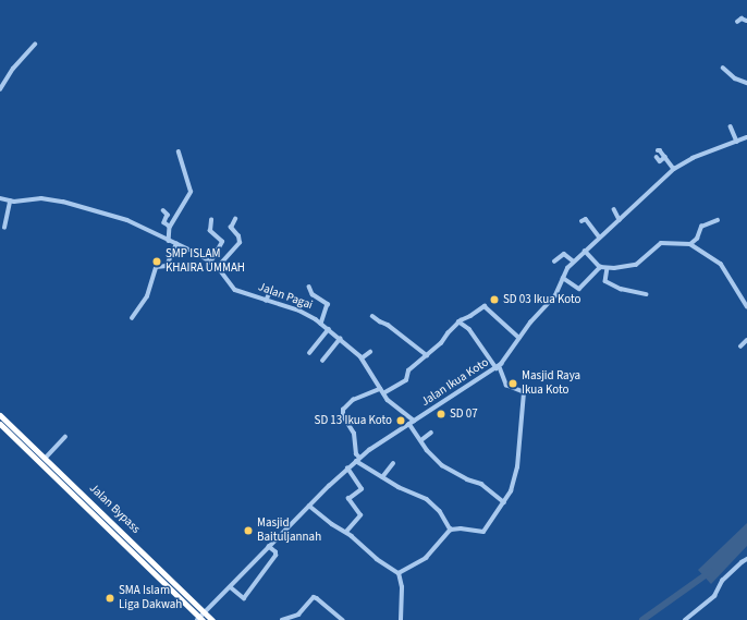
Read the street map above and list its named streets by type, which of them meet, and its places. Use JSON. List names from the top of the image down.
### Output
{
  "streets": {
    "highway": ["Jalan Bypass"],
    "street": ["Jalan Pagai", "Jalan Ikua Koto"]
  },
  "crossings": [
    ["Jalan Pagai", "Jalan Ikua Koto"],
    ["Jalan Ikua Koto", "Jalan Bypass"]
  ],
  "places": [
    "SMP ISLAM KHAIRA UMMAH",
    "SD 03 Ikua Koto",
    "Masjid Raya Ikua Koto",
    "SD 07",
    "SD 13 Ikua Koto",
    "Masjid Baituljannah",
    "SMA Islam Liga Dakwah"
  ]
}
